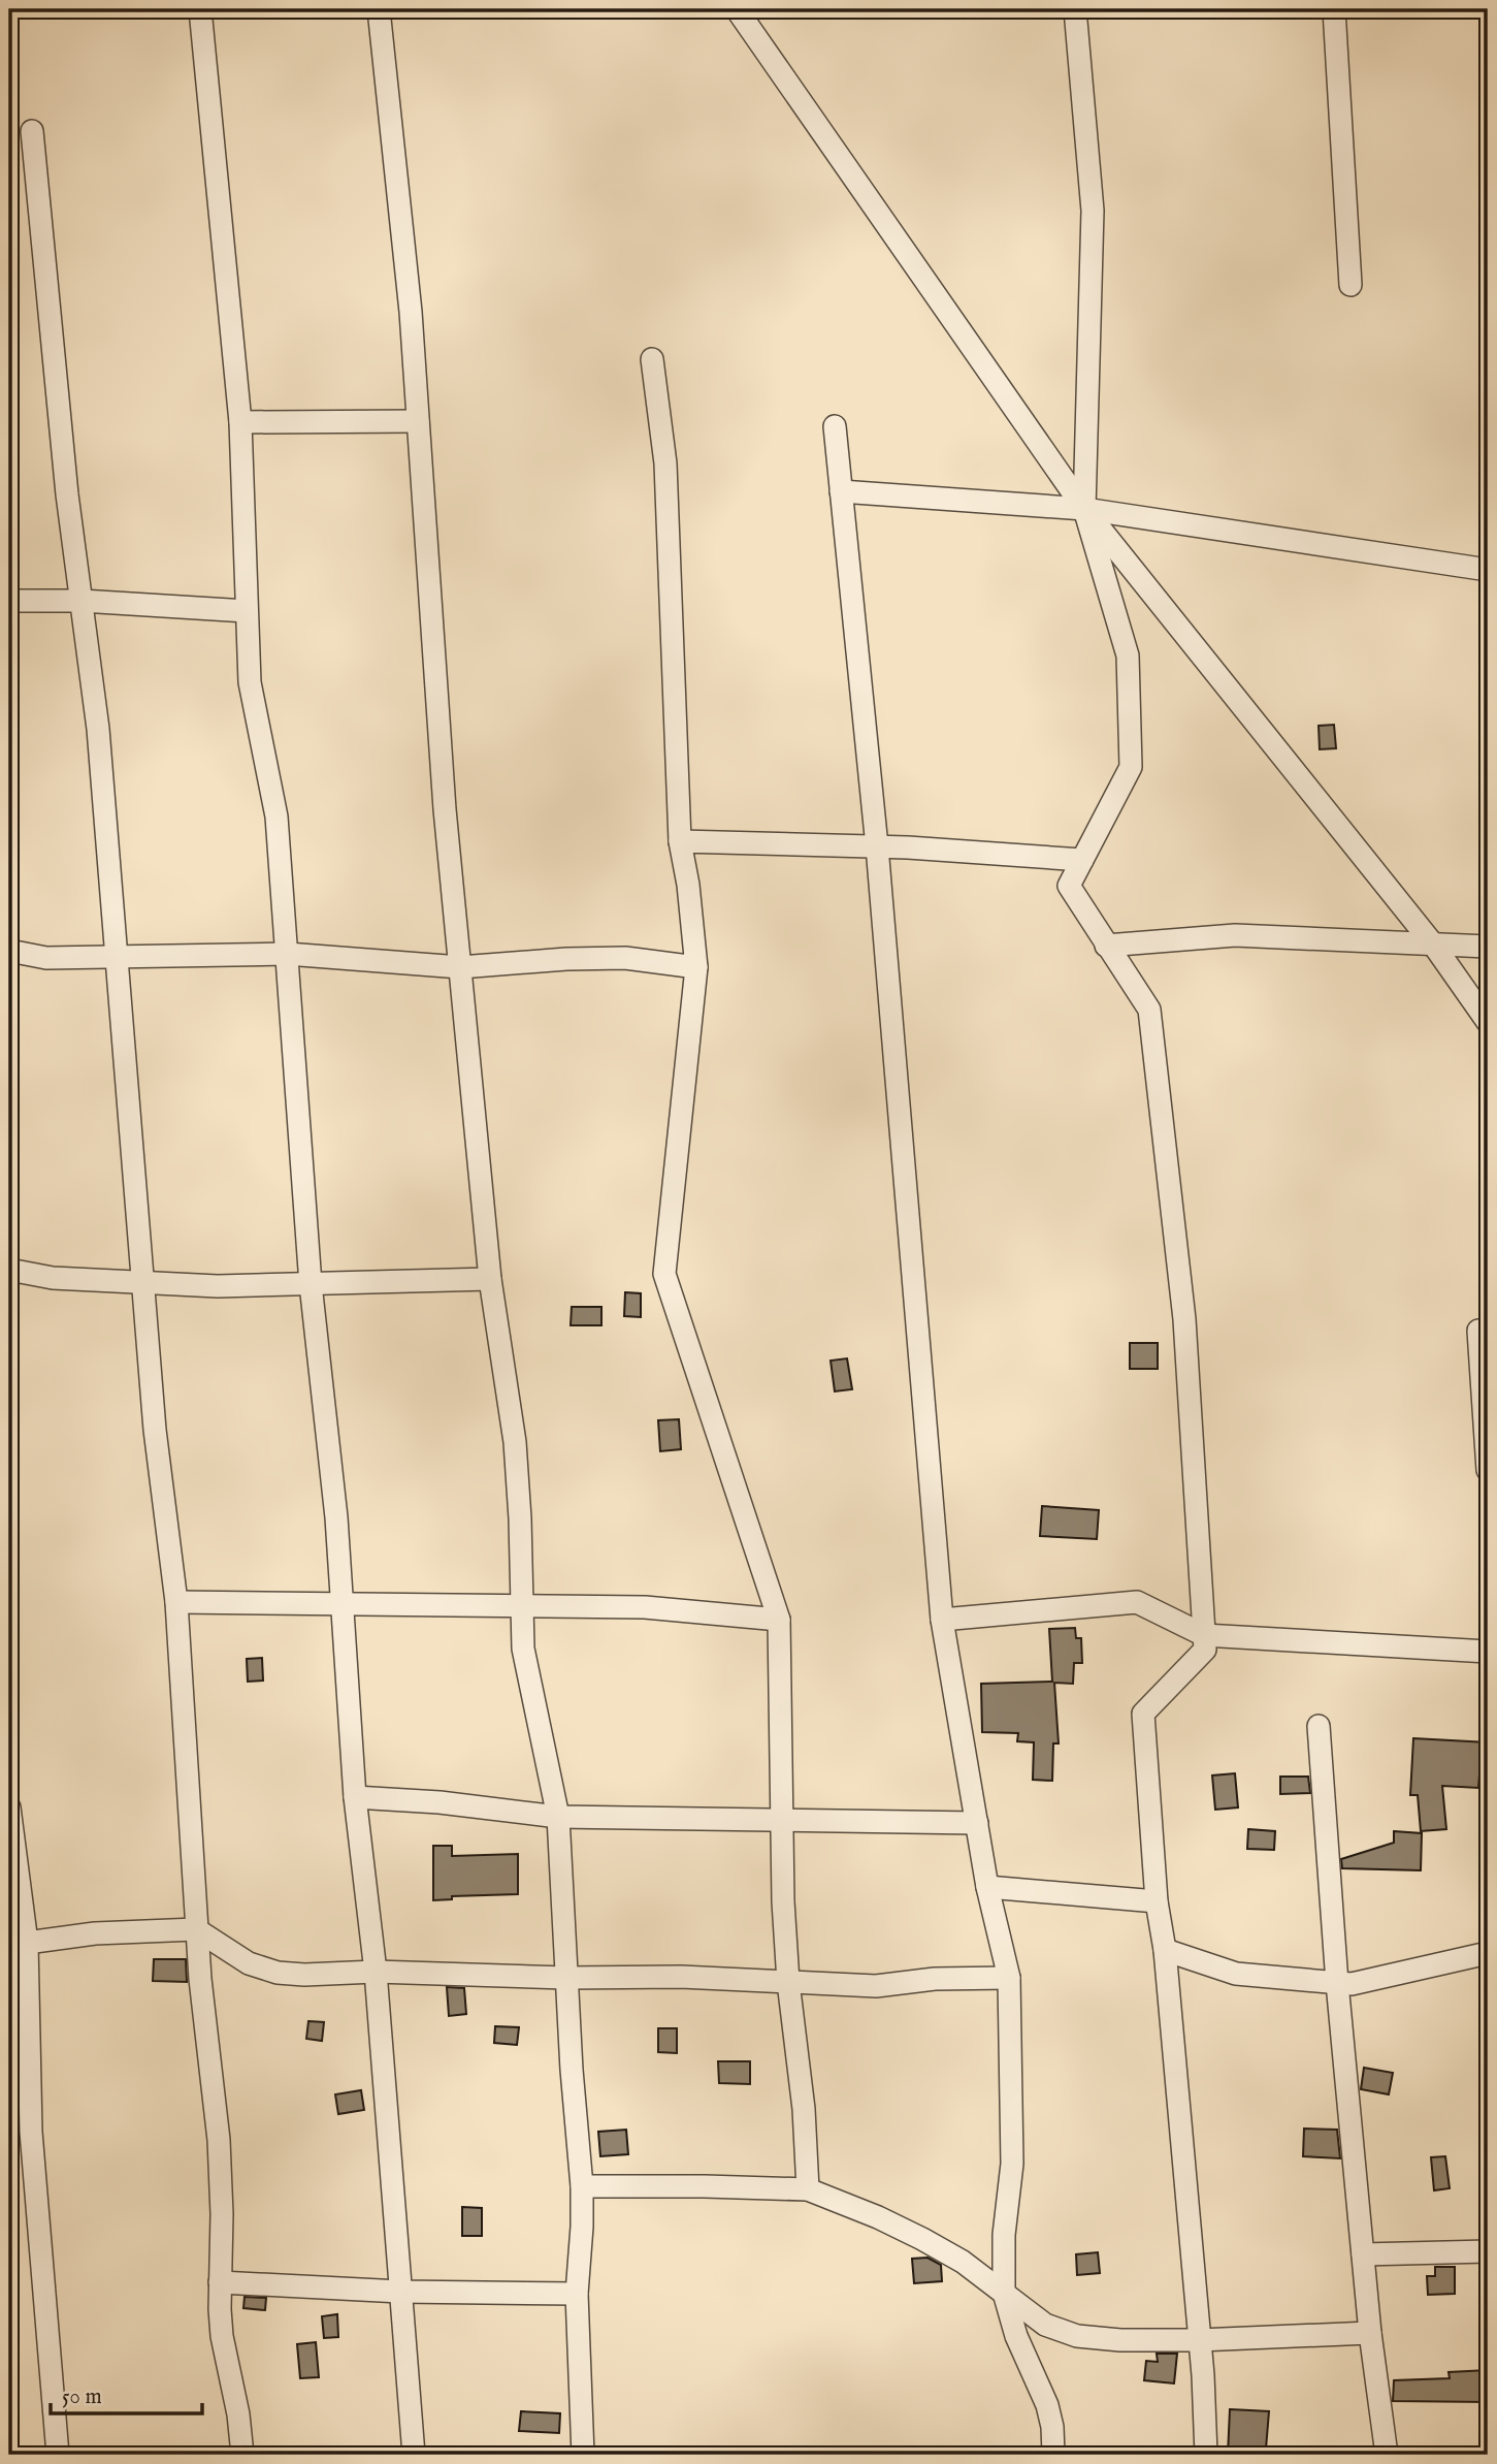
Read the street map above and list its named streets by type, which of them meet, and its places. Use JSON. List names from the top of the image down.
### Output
{
  "scale_bar": "50 m"
}
